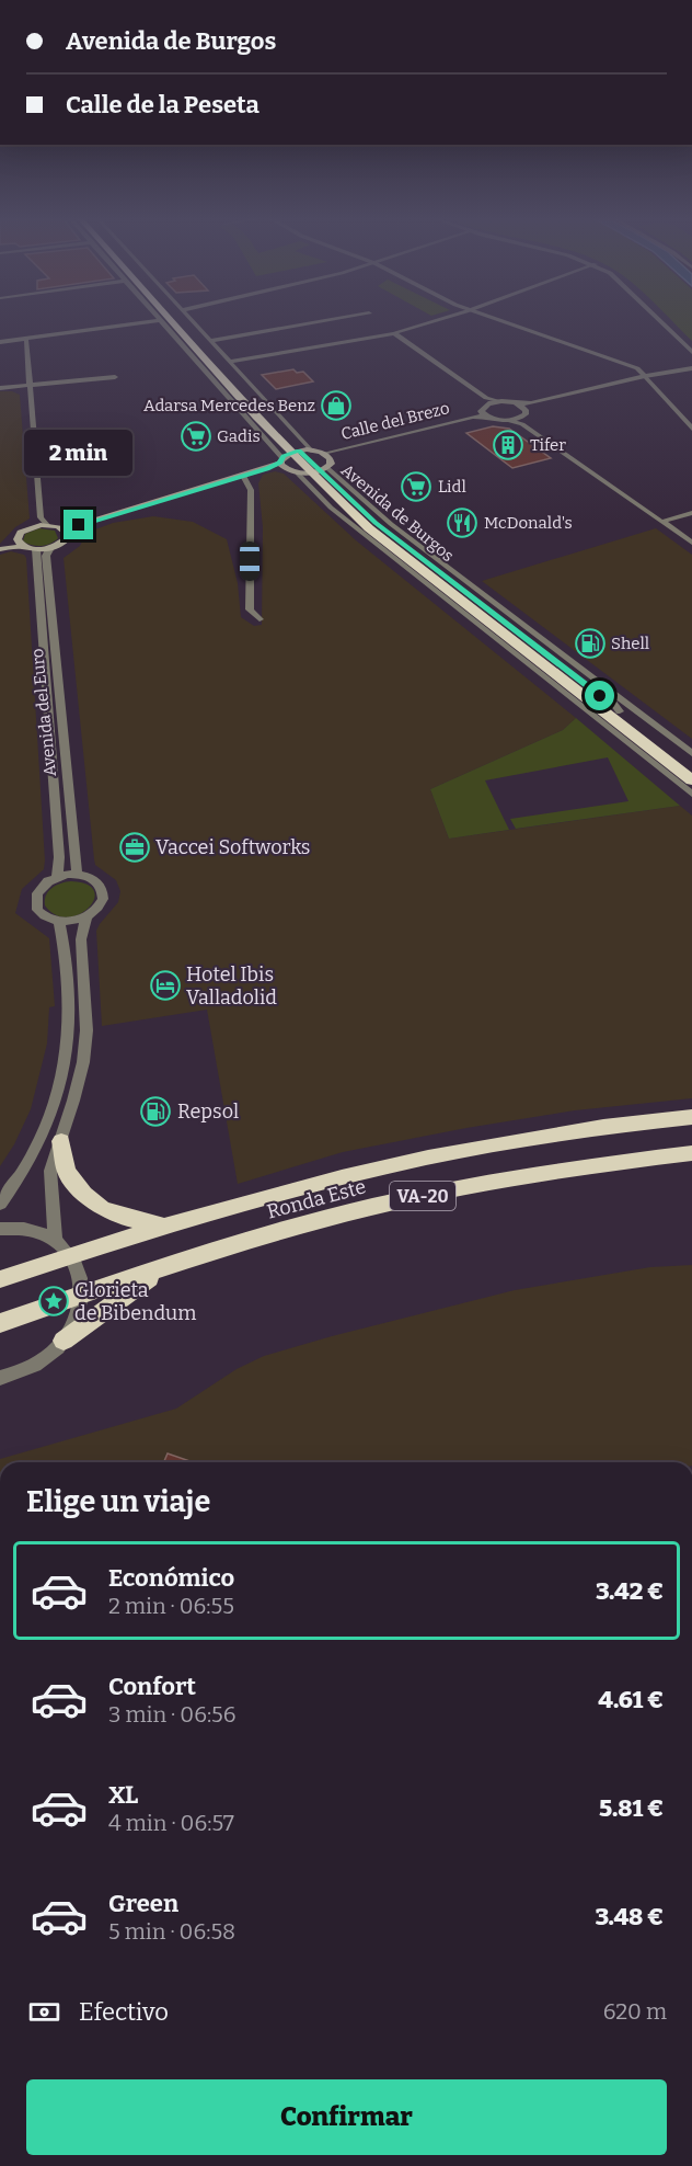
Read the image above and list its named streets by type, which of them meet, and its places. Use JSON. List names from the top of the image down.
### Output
{
  "streets": {
    "highway": ["Avenida de Burgos", "VA-20", "Ronda Este"],
    "street": ["Calle del Brezo", "Avenida del Euro"]
  },
  "places": {
    "shop": ["Adarsa Mercedes Benz"],
    "supermarket": ["Gadis", "Lidl"],
    "building": ["Tifer"],
    "restaurant": ["McDonald's"],
    "fuel station": ["Shell", "Repsol"],
    "office": ["Vaccei Softworks"],
    "hotel": ["Hotel Ibis Valladolid"],
    "place": ["Glorieta de Bibendum"]
  },
  "page": {
    "banner": ["Avenida de Burgos", "Calle de la Peseta"],
    "bubble": "2 min",
    "heading": "Elige un viaje",
    "list": [
      {
        "name": "Económico",
        "note": "2 min · 06:55",
        "value": "3.42 €"
      },
      {
        "name": "Confort",
        "note": "3 min · 06:56",
        "value": "4.61 €"
      },
      {
        "name": "XL",
        "note": "4 min · 06:57",
        "value": "5.81 €"
      },
      {
        "name": "Green",
        "note": "5 min · 06:58",
        "value": "3.48 €"
      }
    ],
    "pay": ["Efectivo", "620 m"],
    "buttons": "Confirmar"
  }
}
